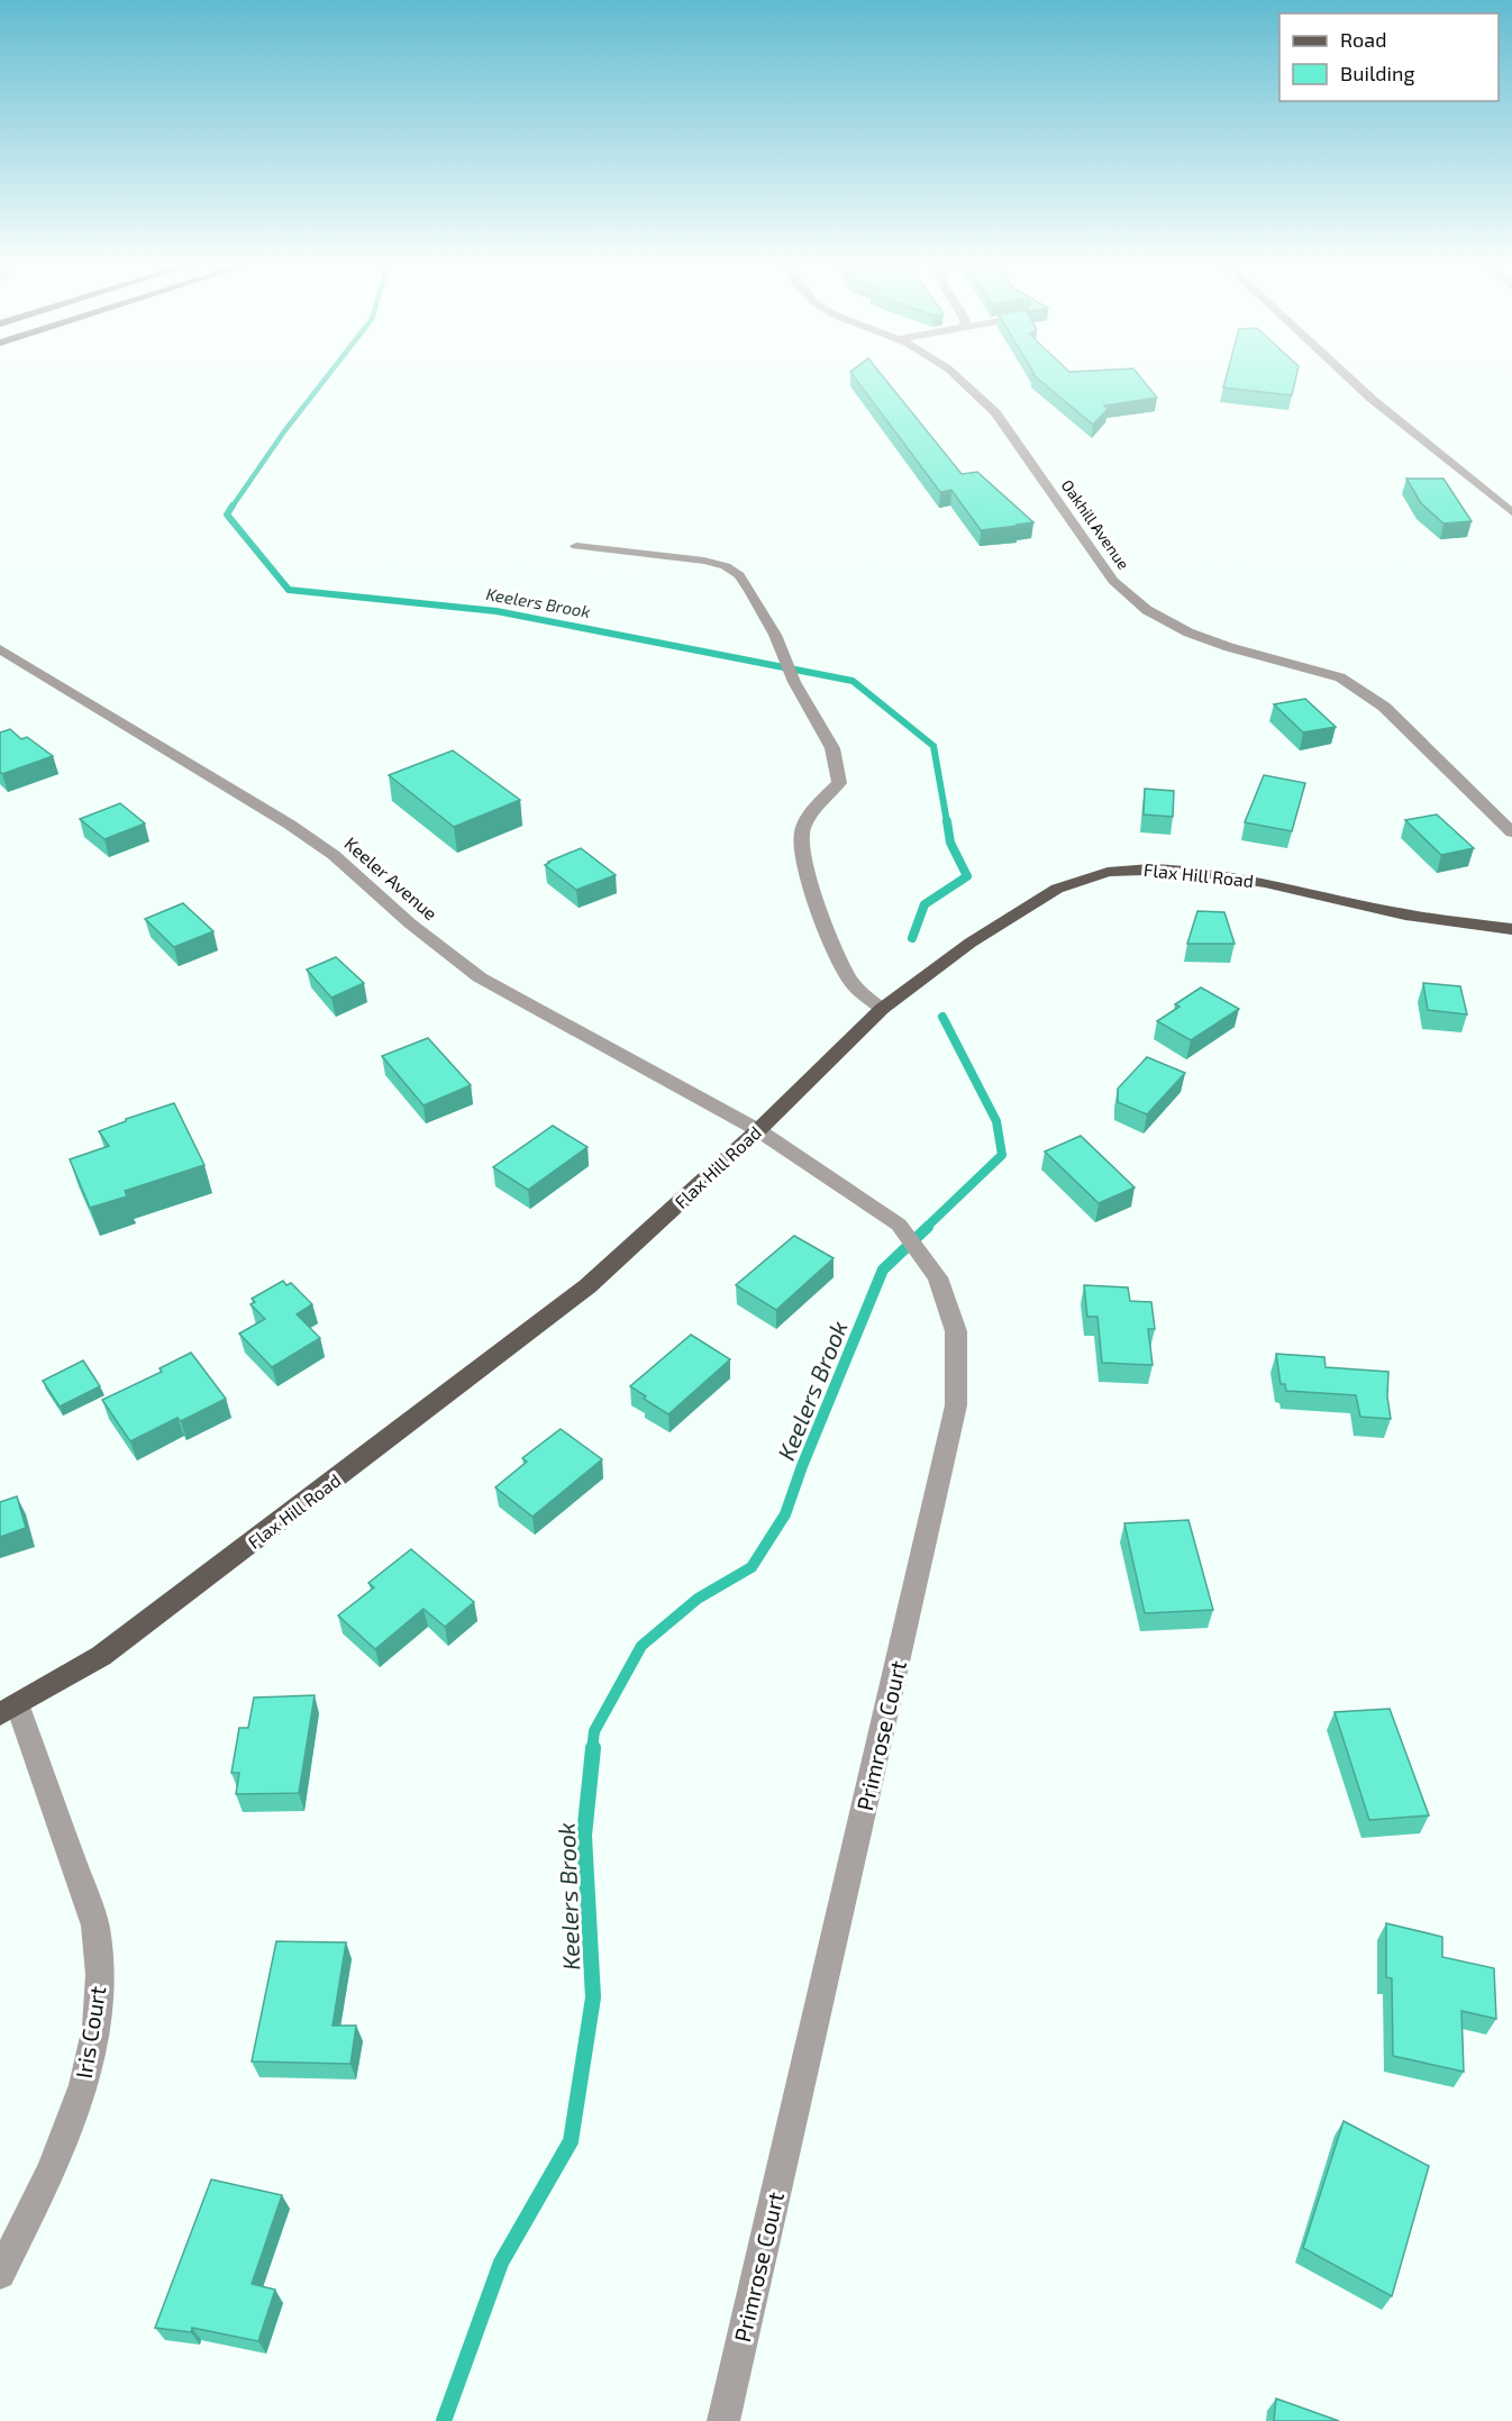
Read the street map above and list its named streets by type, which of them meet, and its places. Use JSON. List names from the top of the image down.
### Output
{
  "streets": {
    "main road": ["Flax Hill Road"],
    "street": [
      "Oakhill Avenue",
      "Keeler Avenue",
      "Primrose Court",
      "Iris Court"
    ]
  },
  "crossings": [
    ["Flax Hill Road", "Keeler Avenue"],
    ["Flax Hill Road", "Primrose Court"],
    ["Flax Hill Road", "Iris Court"],
    ["Keeler Avenue", "Primrose Court"]
  ],
  "water": ["Keelers Brook"],
  "legend": ["Road", "Building"]
}
